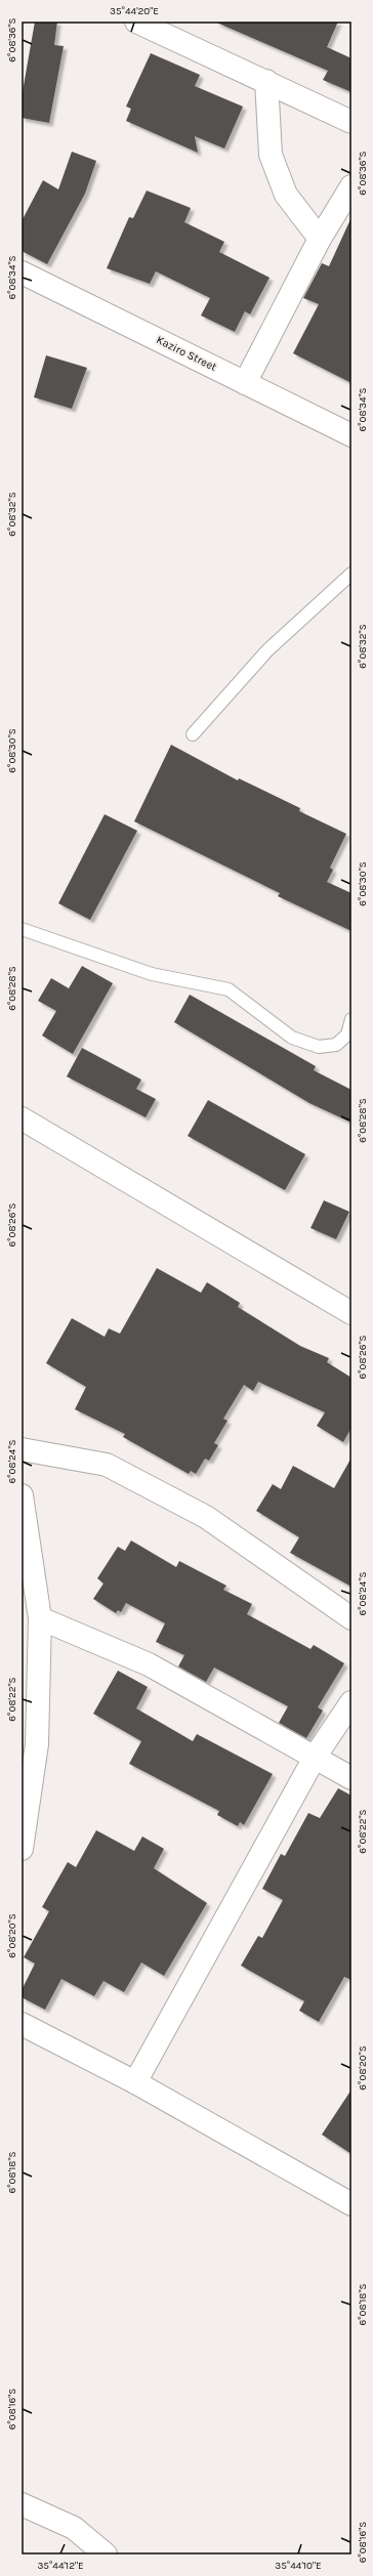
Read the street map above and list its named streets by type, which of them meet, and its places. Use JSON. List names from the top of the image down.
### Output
{
  "streets": {
    "street": ["Kaziro Street"]
  },
  "coordinates": [
    "35°44'20\"E",
    "6°08'36\"S",
    "6°08'34\"S",
    "6°08'32\"S",
    "6°08'30\"S",
    "6°08'28\"S",
    "6°08'26\"S",
    "6°08'24\"S",
    "6°08'22\"S",
    "6°08'20\"S",
    "6°08'18\"S",
    "6°08'16\"S",
    "35°44'12\"E",
    "35°44'10\"E"
  ]
}
